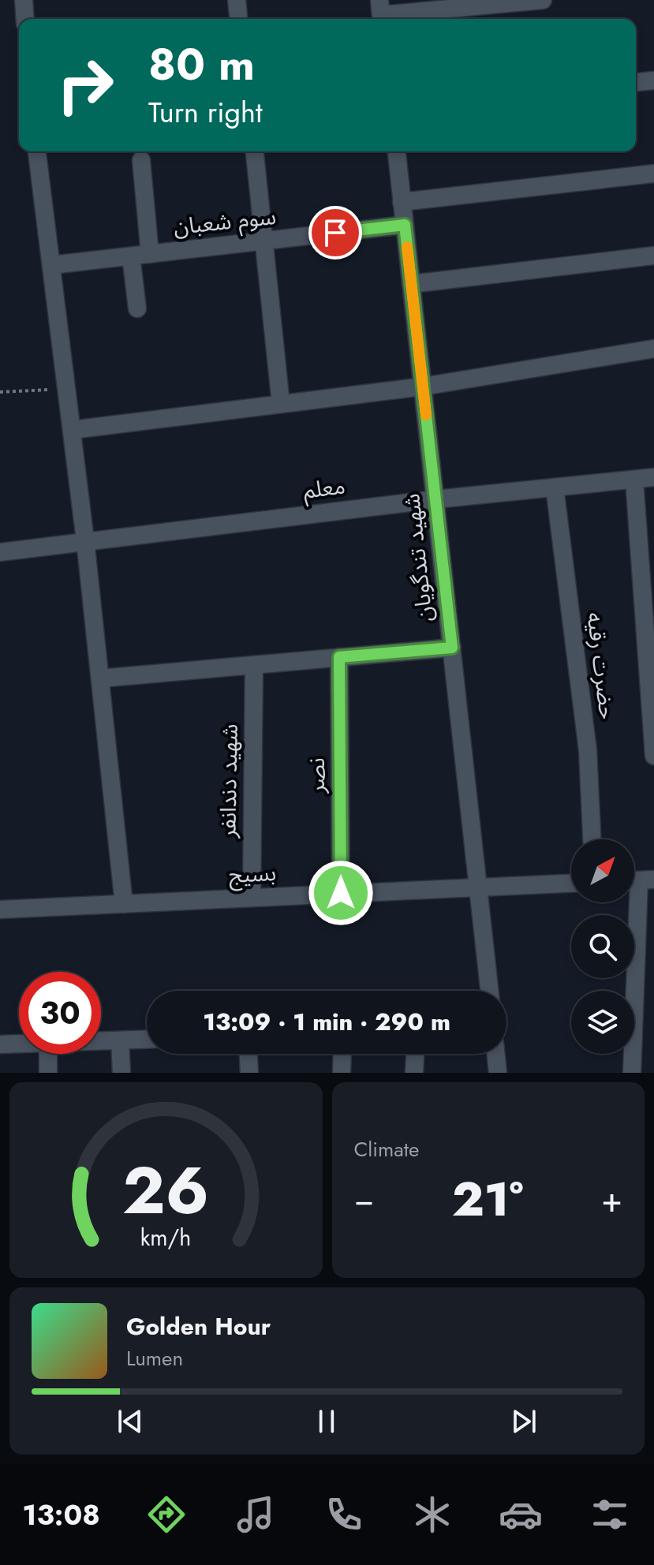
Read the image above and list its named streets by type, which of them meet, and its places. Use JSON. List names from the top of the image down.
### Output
{
  "streets": {
    "street": [
      "سوم شعبان",
      "معلم",
      "شهید تندگویان",
      "حضرت رقیه",
      "نصر",
      "شهید دندانفر",
      "بسیج"
    ]
  },
  "crossings": [
    ["سوم شعبان", "شهید تندگویان"],
    ["معلم", "شهید تندگویان"],
    ["معلم", "حضرت رقیه"],
    ["شهید تندگویان", "بسیج"],
    ["نصر", "بسیج"],
    ["شهید دندانفر", "بسیج"]
  ],
  "north": "top right",
  "page": {
    "turn": ["80 m", "Turn right"],
    "limit": "30",
    "trip": "13:09 · 1 min · 290 m",
    "tile": "Climate",
    "heat": ["−", "21°", "+"],
    "song": ["Golden Hour", "Lumen"],
    "tabs": "13:08",
    "gauge": ["26", "km/h"]
  }
}
